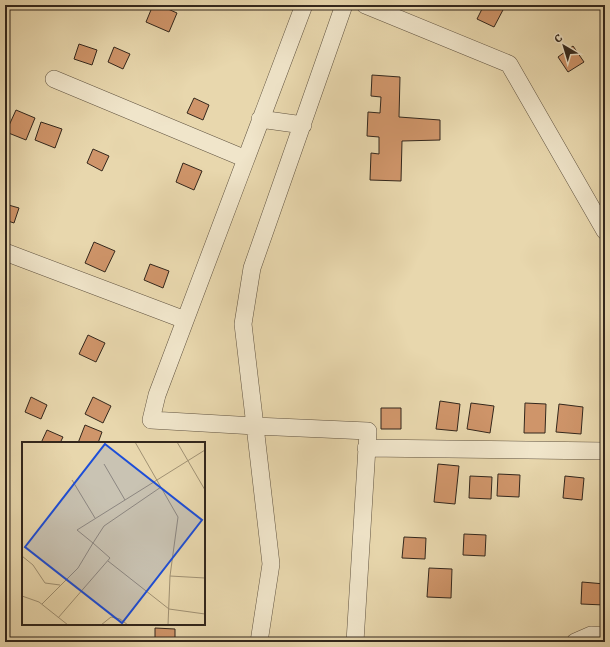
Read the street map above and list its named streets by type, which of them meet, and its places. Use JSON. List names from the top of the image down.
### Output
{
  "north": "top left"
}
